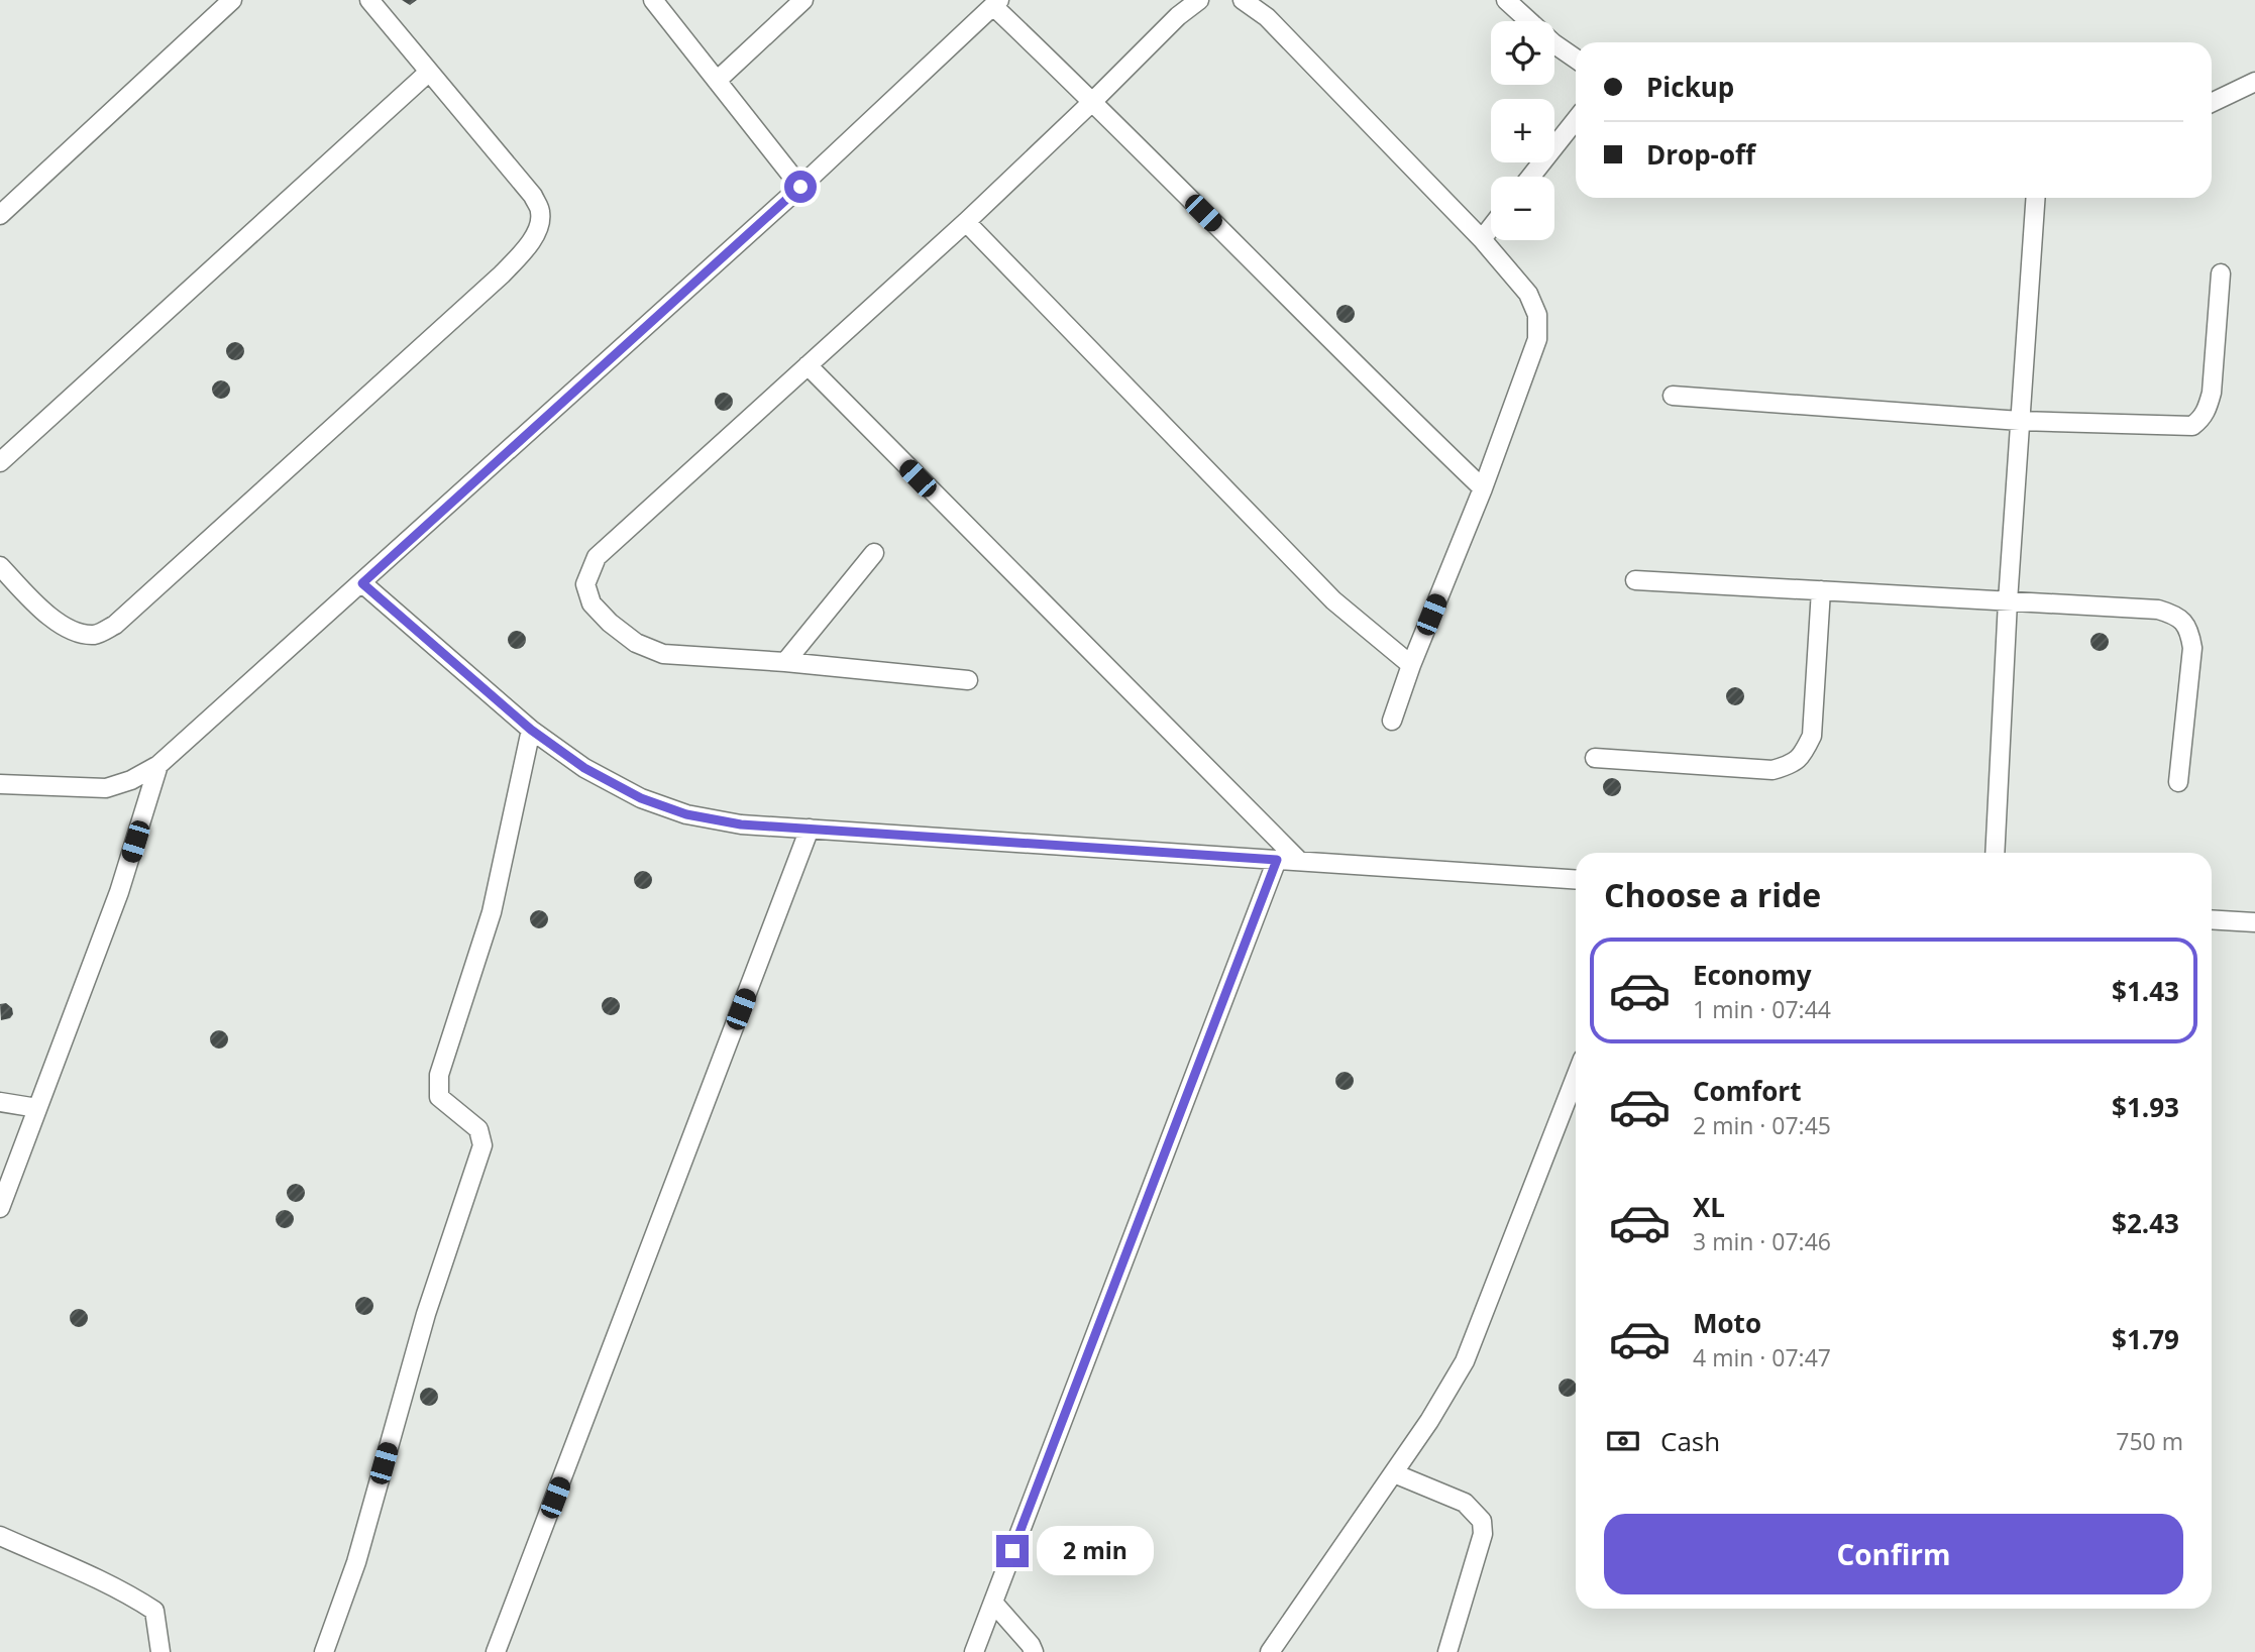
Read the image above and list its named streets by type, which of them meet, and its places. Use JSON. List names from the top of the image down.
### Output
{
  "page": {
    "map_buttons": ["+", "−"],
    "banner": ["Pickup", "Drop-off"],
    "heading": "Choose a ride",
    "list": [
      {
        "name": "Economy",
        "note": "1 min · 07:44",
        "value": "$1.43"
      },
      {
        "name": "Comfort",
        "note": "2 min · 07:45",
        "value": "$1.93"
      },
      {
        "name": "XL",
        "note": "3 min · 07:46",
        "value": "$2.43"
      },
      {
        "name": "Moto",
        "note": "4 min · 07:47",
        "value": "$1.79"
      }
    ],
    "pay": ["Cash", "750 m"],
    "buttons": "Confirm",
    "bubble": "2 min"
  }
}
